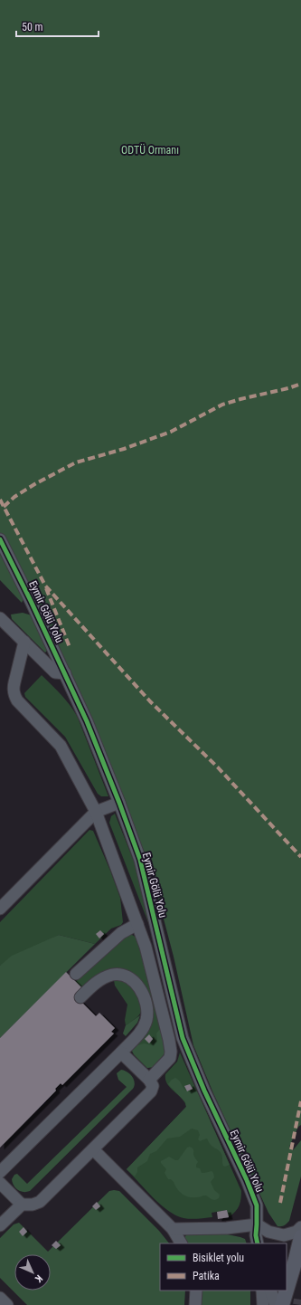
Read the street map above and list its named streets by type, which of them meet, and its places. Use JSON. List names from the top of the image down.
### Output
{
  "streets": {
    "street": ["Eymir Gölü Yolu"]
  },
  "parks": ["ODTÜ Ormanı"],
  "legend": ["Bisiklet yolu", "Patika"],
  "scale_bar": "50 m",
  "north": "bottom right"
}
